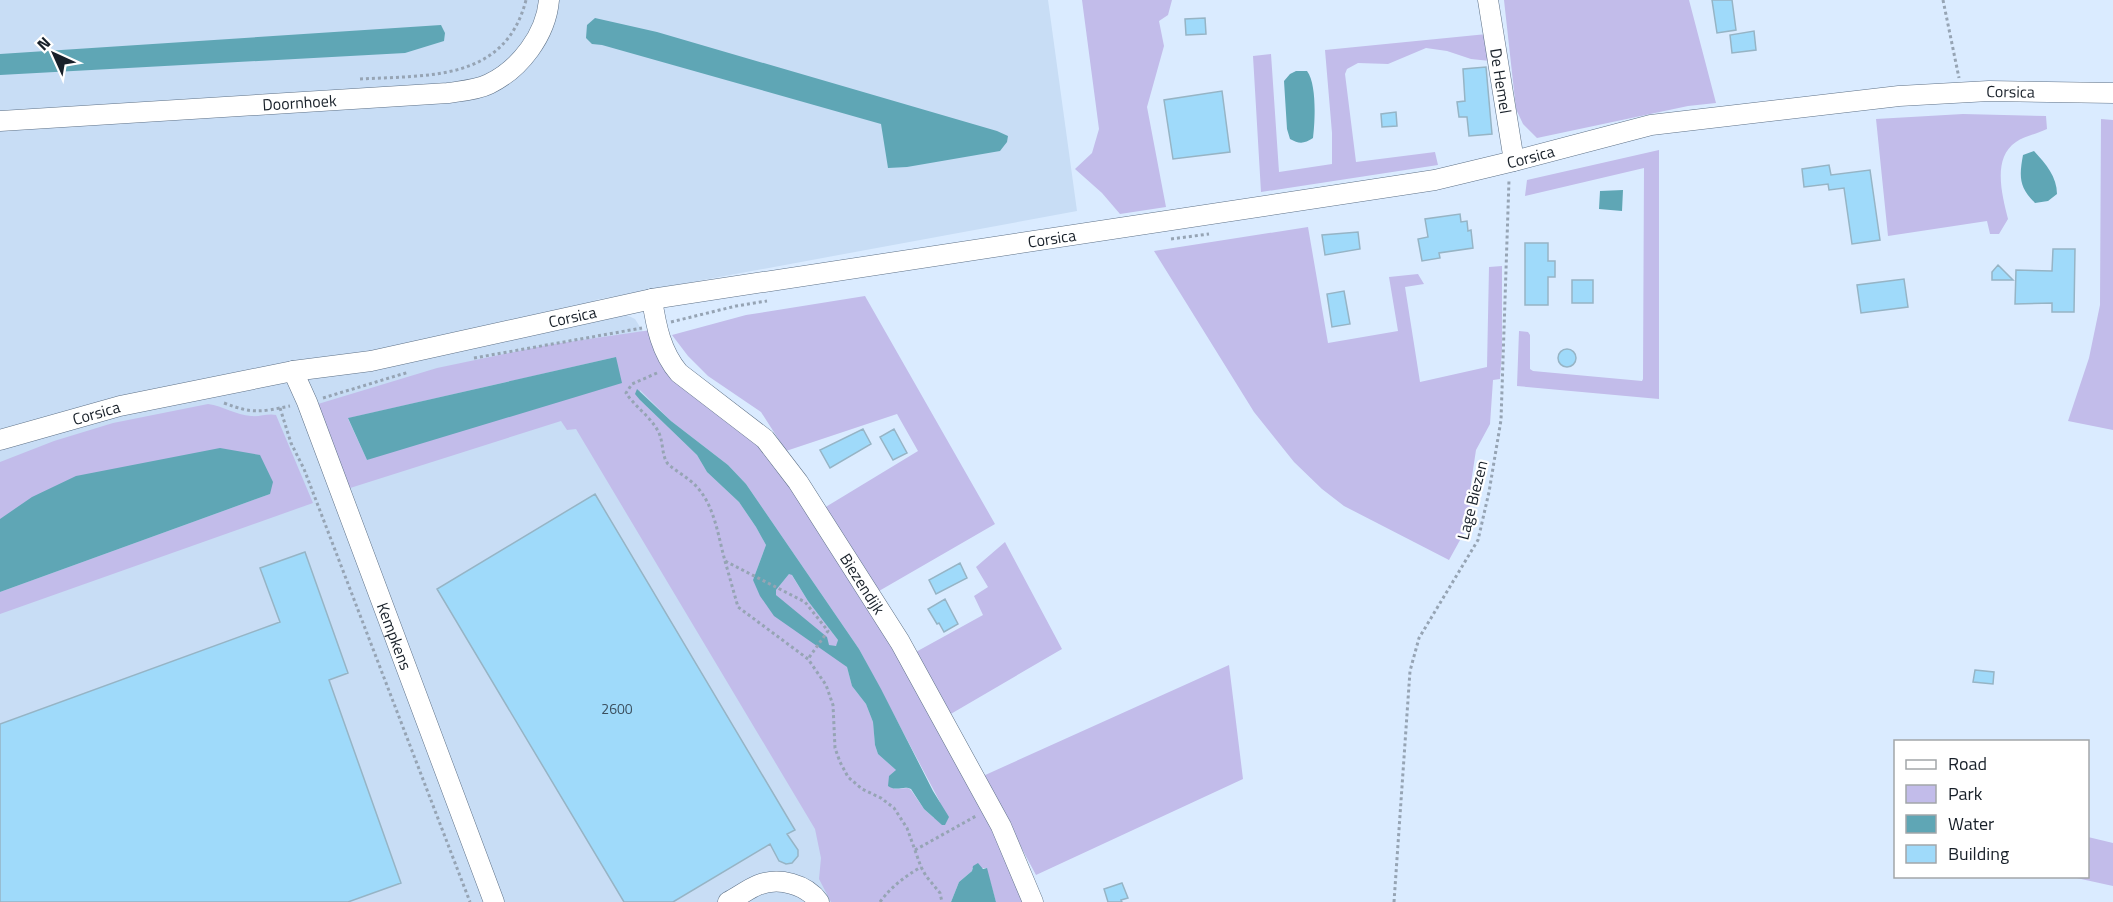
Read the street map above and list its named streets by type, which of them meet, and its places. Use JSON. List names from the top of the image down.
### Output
{
  "streets": {
    "street": [
      "De Hemel",
      "Corsica",
      "Doornhoek",
      "Biezendijk",
      "Kempkens"
    ],
    "path": ["Lage Biezen"]
  },
  "crossings": [
    ["De Hemel", "Corsica"],
    ["De Hemel", "Lage Biezen"],
    ["Corsica", "Lage Biezen"],
    ["Corsica", "Biezendijk"],
    ["Corsica", "Kempkens"]
  ],
  "house_numbers": ["2600"],
  "legend": [
    "Road",
    "Park",
    "Water",
    "Building"
  ],
  "north": "top left"
}
